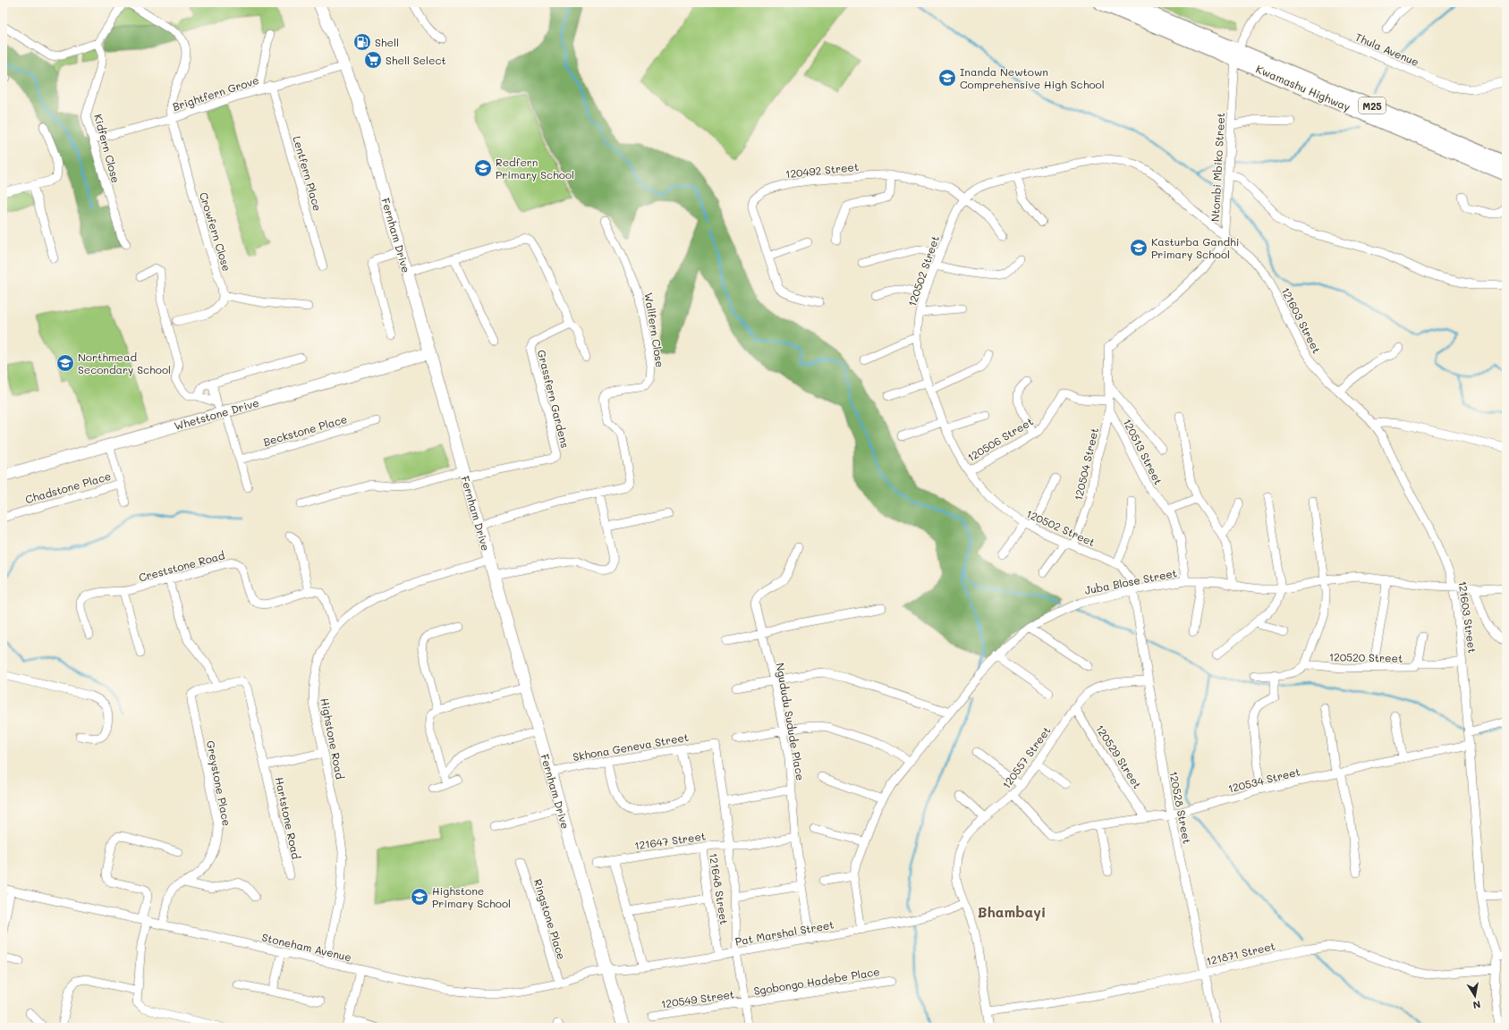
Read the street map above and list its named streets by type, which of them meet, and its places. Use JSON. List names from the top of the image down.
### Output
{
  "streets": {
    "main road": ["Kwamashu Highway", "M25"],
    "street": [
      "Thula Avenue",
      "Brightfern Grove",
      "Kidfern Close",
      "Ntombi Mbiko Street",
      "120492 Street",
      "Lentfern Place",
      "Crowfern Close",
      "Fernham Drive",
      "120502 Street",
      "121603 Street",
      "Wallfern Close",
      "Grassfern Gardens",
      "Whetstone Drive",
      "Beckstone Place",
      "120506 Street",
      "120513 Street",
      "120504 Street",
      "Chadstone Place",
      "Creststone Road",
      "Juba Blose Street",
      "120520 Street",
      "Ngududu Sudude Place",
      "Highstone Road",
      "Skhona Geneva Street",
      "120529 Street",
      "120557 Street",
      "120534 Street",
      "Greystone Place",
      "120528 Street",
      "Hartstone Road",
      "121647 Street",
      "121648 Street",
      "Ringstone Place",
      "Pat Marshal Street",
      "Stoneham Avenue",
      "121871 Street",
      "Sgobongo Hadebe Place",
      "120549 Street"
    ]
  },
  "crossings": [
    ["Kwamashu Highway", "Ntombi Mbiko Street"],
    ["Brightfern Grove", "Kidfern Close"],
    ["Brightfern Grove", "Lentfern Place"],
    ["Brightfern Grove", "Crowfern Close"],
    ["Brightfern Grove", "Fernham Drive"],
    ["Ntombi Mbiko Street", "120502 Street"],
    ["Ntombi Mbiko Street", "121603 Street"],
    ["Ntombi Mbiko Street", "120504 Street"],
    ["120492 Street", "120502 Street"],
    ["Fernham Drive", "Wallfern Close"],
    ["Fernham Drive", "Grassfern Gardens"],
    ["Fernham Drive", "Whetstone Drive"],
    ["Fernham Drive", "Highstone Road"],
    ["Fernham Drive", "Skhona Geneva Street"],
    ["Fernham Drive", "Pat Marshal Street"],
    ["Fernham Drive", "Stoneham Avenue"],
    ["120502 Street", "121603 Street"],
    ["120502 Street", "120506 Street"],
    ["120502 Street", "120504 Street"],
    ["120502 Street", "Juba Blose Street"],
    ["120502 Street", "120528 Street"],
    ["121603 Street", "Juba Blose Street"],
    ["121603 Street", "120534 Street"],
    ["121603 Street", "121871 Street"],
    ["Whetstone Drive", "Chadstone Place"],
    ["120506 Street", "120513 Street"],
    ["120506 Street", "120504 Street"],
    ["120513 Street", "120504 Street"],
    ["120513 Street", "Juba Blose Street"],
    ["Juba Blose Street", "120528 Street"],
    ["Juba Blose Street", "Pat Marshal Street"],
    ["Ngududu Sudude Place", "121647 Street"],
    ["Ngududu Sudude Place", "Pat Marshal Street"],
    ["Highstone Road", "Hartstone Road"],
    ["Highstone Road", "Stoneham Avenue"],
    ["120529 Street", "120557 Street"],
    ["120529 Street", "120534 Street"],
    ["120557 Street", "120534 Street"],
    ["120557 Street", "120528 Street"],
    ["120557 Street", "Pat Marshal Street"],
    ["120557 Street", "121871 Street"],
    ["120534 Street", "120528 Street"],
    ["Greystone Place", "Hartstone Road"],
    ["Greystone Place", "Stoneham Avenue"],
    ["120528 Street", "121871 Street"],
    ["121647 Street", "121648 Street"],
    ["121648 Street", "Pat Marshal Street"],
    ["Ringstone Place", "Stoneham Avenue"],
    ["Pat Marshal Street", "Stoneham Avenue"],
    ["Sgobongo Hadebe Place", "120549 Street"]
  ],
  "districts": ["Bhambayi"],
  "places": {
    "fuel station": ["Shell"],
    "supermarket": ["Shell Select"],
    "school or university": [
      "Inanda Newtown Comprehensive High School",
      "Redfern Primary School",
      "Kasturba Gandhi Primary School",
      "Northmead Secondary School",
      "Highstone Primary School"
    ]
  },
  "north": "bottom"
}
